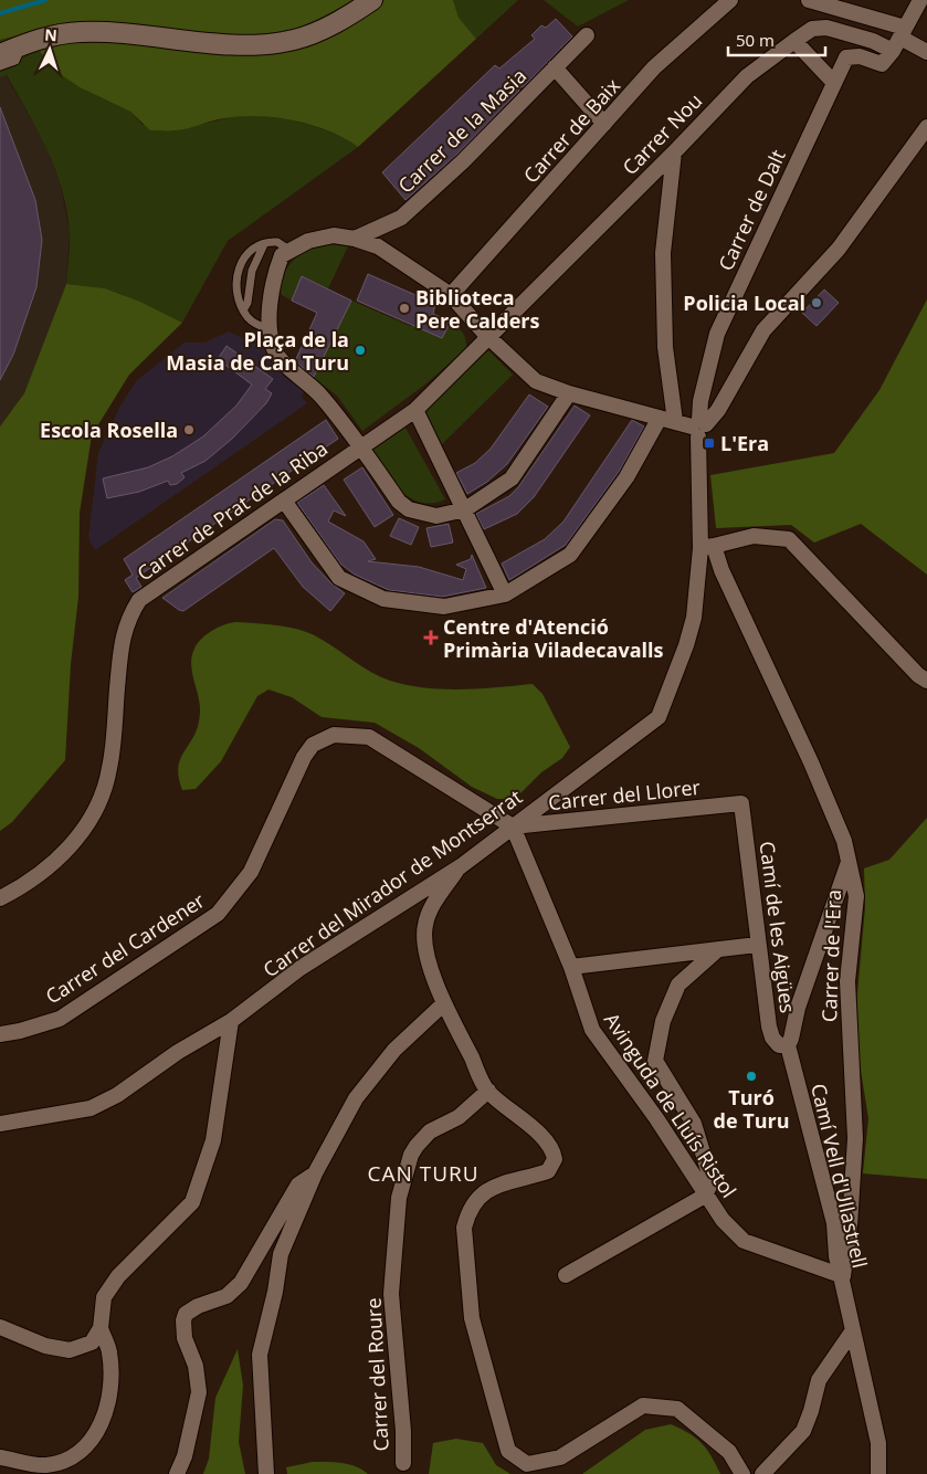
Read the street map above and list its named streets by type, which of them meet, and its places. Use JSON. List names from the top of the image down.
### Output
{
  "streets": {
    "street": [
      "Carrer de la Masia",
      "Carrer de Baix",
      "Carrer Nou",
      "Carrer de Dalt",
      "Carrer de Prat de la Riba",
      "Carrer del Llorer",
      "Carrer del Mirador de Montserrat",
      "Camí de les Aigües",
      "Carrer del Cardener",
      "Carrer de l'Era",
      "Avinguda de Lluís Ristol",
      "Camí Vell d'Ullastrell",
      "Carrer del Roure"
    ]
  },
  "crossings": [
    ["Carrer Nou", "Carrer de Dalt"],
    ["Carrer Nou", "Carrer de Prat de la Riba"],
    ["Carrer de Dalt", "Carrer del Mirador de Montserrat"],
    ["Carrer del Llorer", "Carrer del Mirador de Montserrat"],
    ["Carrer del Llorer", "Camí de les Aigües"],
    ["Carrer del Llorer", "Carrer del Cardener"],
    ["Carrer del Llorer", "Avinguda de Lluís Ristol"],
    ["Carrer del Mirador de Montserrat", "Carrer del Cardener"],
    ["Carrer del Mirador de Montserrat", "Carrer de l'Era"],
    ["Carrer del Mirador de Montserrat", "Avinguda de Lluís Ristol"],
    ["Camí de les Aigües", "Camí Vell d'Ullastrell"],
    ["Carrer del Cardener", "Avinguda de Lluís Ristol"],
    ["Carrer de l'Era", "Avinguda de Lluís Ristol"],
    ["Carrer de l'Era", "Camí Vell d'Ullastrell"],
    ["Avinguda de Lluís Ristol", "Camí Vell d'Ullastrell"]
  ],
  "districts": ["CAN TURU"],
  "places": {
    "other": [
      "Policia Local",
      "Biblioteca Pere Calders",
      "Plaça de la Masia de Can Turu",
      "Escola Rosella",
      "Turó de Turu"
    ],
    "transit": ["L'Era"],
    "health": ["Centre d'Atenció Primària Viladecavalls"]
  },
  "scale_bar": "50 m",
  "north": "top"
}
